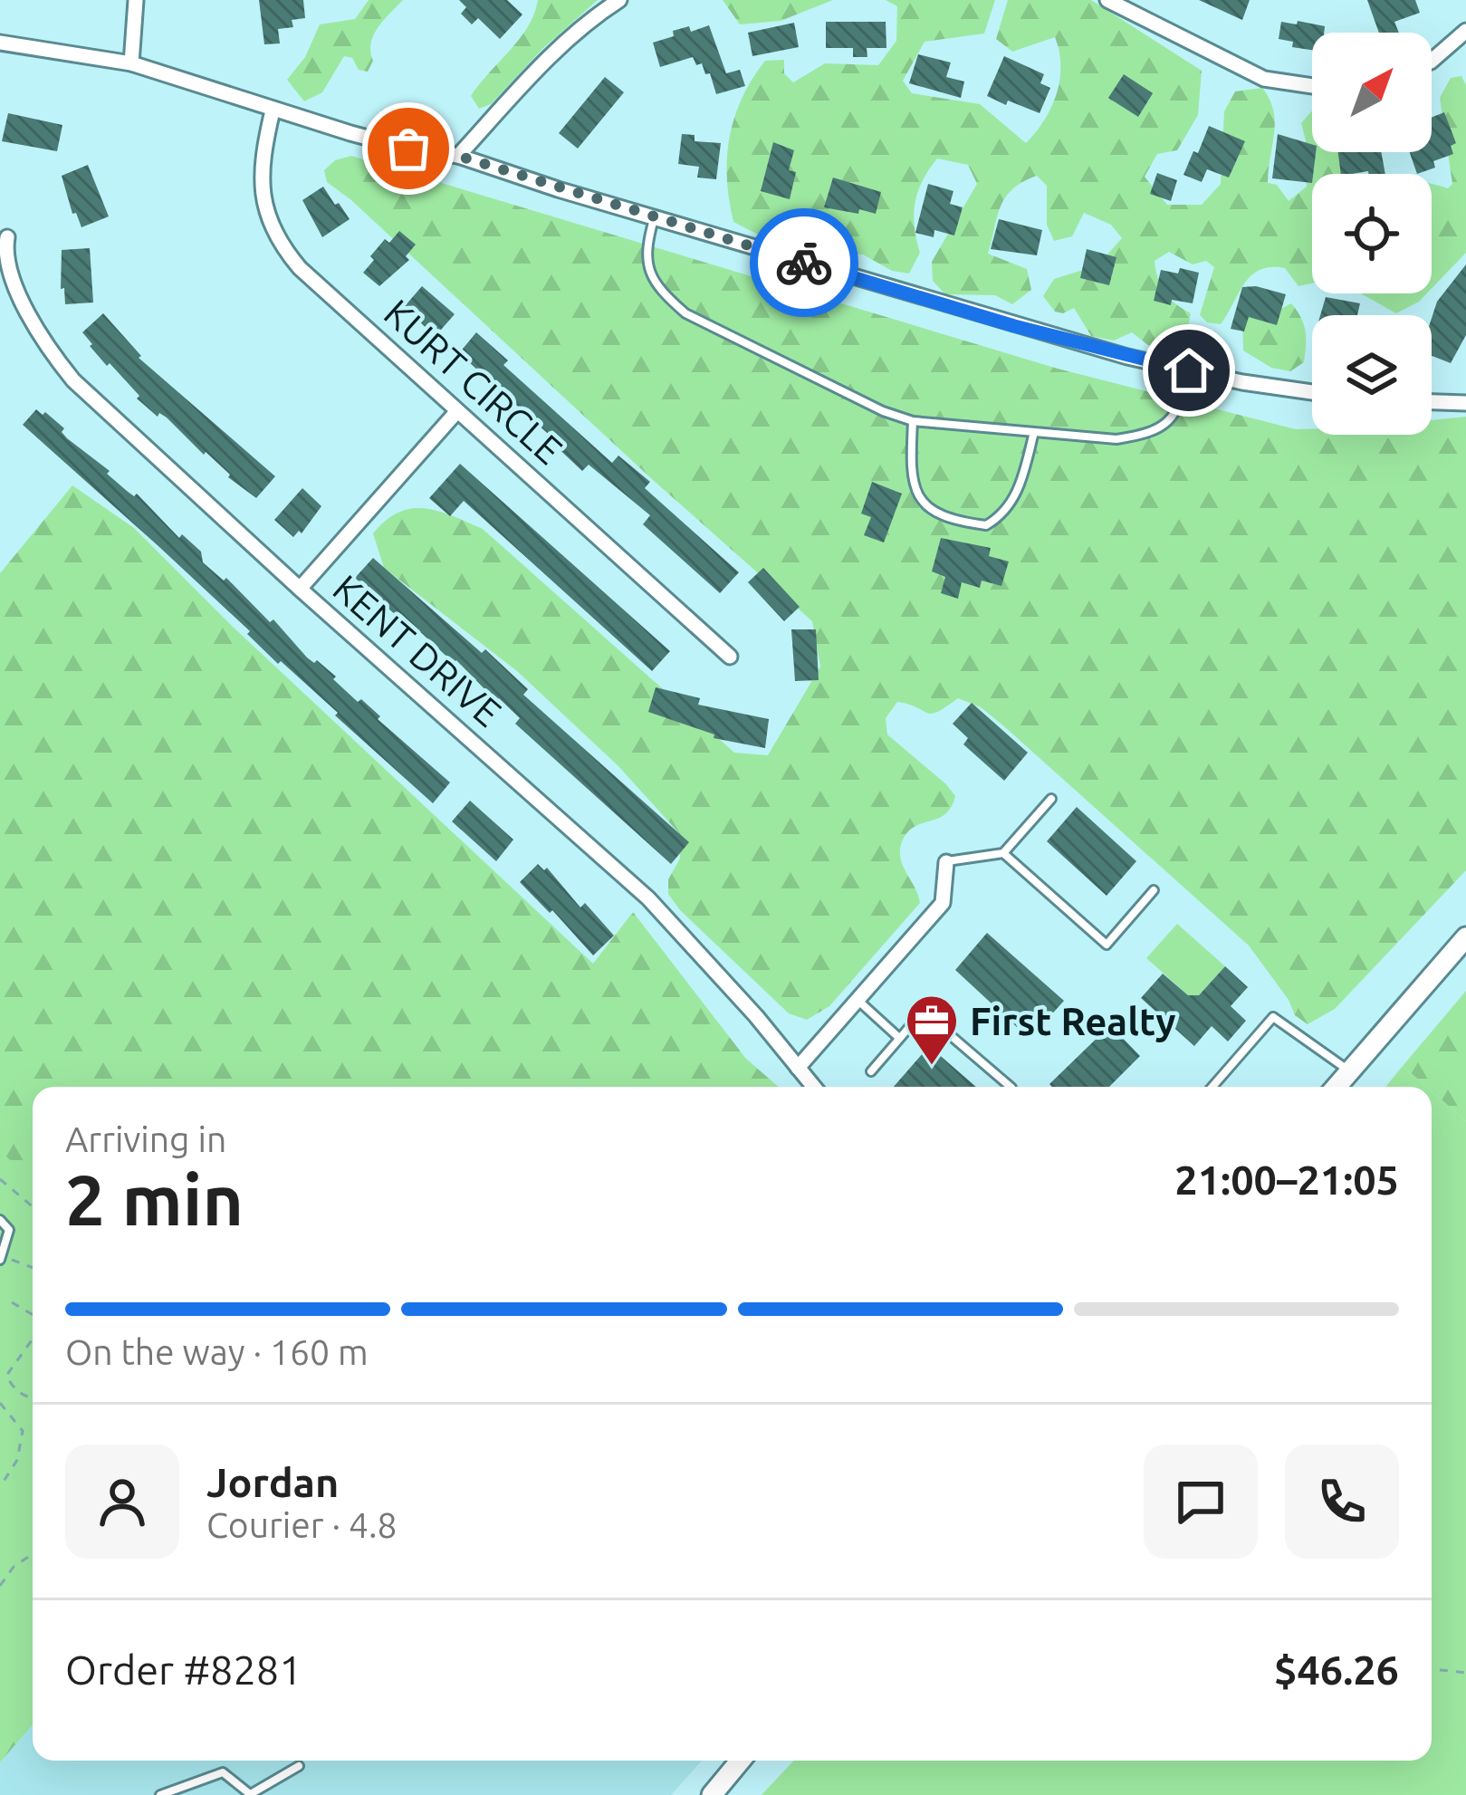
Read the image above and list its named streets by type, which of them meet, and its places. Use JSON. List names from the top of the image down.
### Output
{
  "streets": {
    "street": ["KURT CIRCLE", "KENT DRIVE"]
  },
  "places": {
    "office": ["First Realty"]
  },
  "north": "top right",
  "page": {
    "heading": ["2 min", "Arriving in", "21:00–21:05"],
    "panel": [
      "Jordan",
      "Courier · 4.8",
      "Order #8281",
      "$46.26"
    ],
    "bar": "On the way · 160 m"
  }
}
